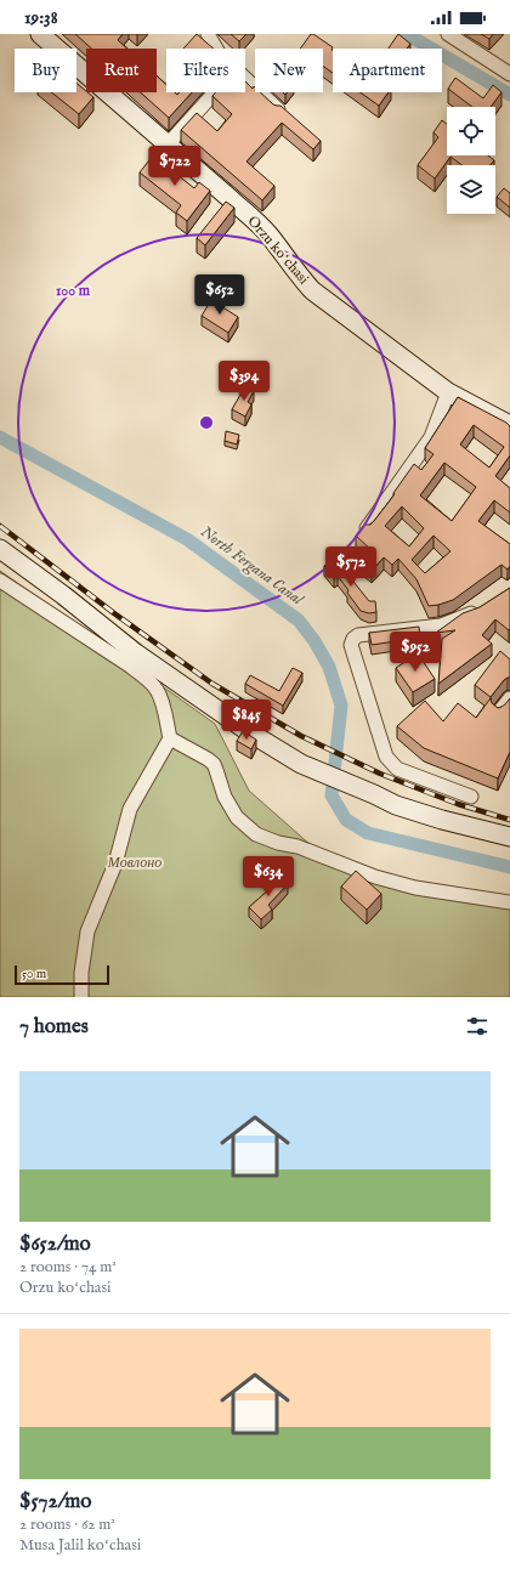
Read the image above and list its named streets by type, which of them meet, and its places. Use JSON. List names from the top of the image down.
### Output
{
  "streets": {
    "street": ["Orzu koʻchasi"]
  },
  "water": ["North Fergana Canal"],
  "parks": ["Мовлоно"],
  "scale_bar": "50 m",
  "page": {
    "status": "19:38",
    "chip": [
      "Buy",
      "Rent",
      "Filters",
      "New",
      "Apartment"
    ],
    "price": [
      "$722",
      "$652",
      "$394",
      "$572",
      "$952",
      "$845",
      "$634"
    ],
    "scale": "50 m",
    "heading": "7 homes",
    "list": [
      {
        "name": "$652/mo",
        "note": "2 rooms · 74 m² · Orzu koʻchasi"
      },
      {
        "name": "$572/mo",
        "note": "2 rooms · 62 m² · Musa Jalil koʻchasi"
      }
    ]
  },
  "rings": ["100 m"]
}
